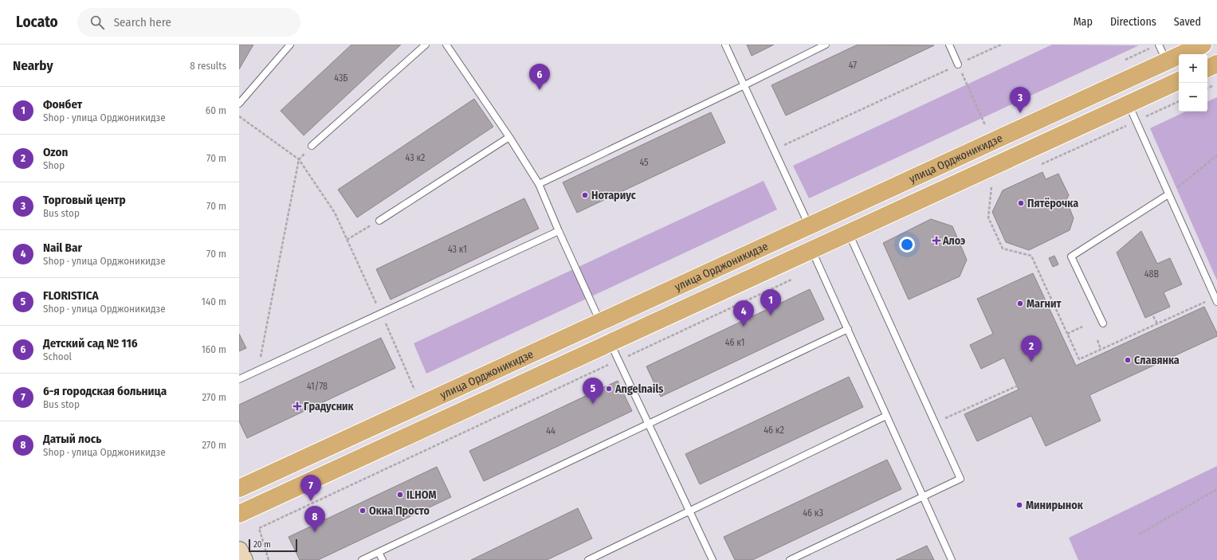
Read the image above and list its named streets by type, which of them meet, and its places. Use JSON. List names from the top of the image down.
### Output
{
  "streets": {
    "main road": ["улица Орджоникидзе"]
  },
  "places": {
    "other": [
      "Нотариус",
      "Пятёрочка",
      "Магнит",
      "Славянка",
      "Angelnails",
      "ILHOM",
      "Минирынок",
      "Окна Просто"
    ],
    "health": ["Алоэ", "Градусник"]
  },
  "house_numbers": [
    "47",
    "43Б",
    "43 к2",
    "45",
    "43 к1",
    "48В",
    "46 к1",
    "41/78",
    "46 к2",
    "44",
    "46 к3"
  ],
  "scale_bar": "20 m",
  "page": {
    "header": "Locato",
    "search": "Search here",
    "nav": ["Map", "Directions", "Saved"],
    "heading": ["Nearby", "8 results"],
    "map_buttons": ["+", "−"],
    "pins": [
      "6",
      "3",
      "1",
      "4",
      "2",
      "5",
      "7",
      "8"
    ],
    "list": [
      {
        "mark": "1",
        "name": "Фонбет",
        "note": "Shop · улица Орджоникидзе",
        "value": "60 m"
      },
      {
        "mark": "2",
        "name": "Ozon",
        "note": "Shop",
        "value": "70 m"
      },
      {
        "mark": "3",
        "name": "Торговый центр",
        "note": "Bus stop",
        "value": "70 m"
      },
      {
        "mark": "4",
        "name": "Nail Bar",
        "note": "Shop · улица Орджоникидзе",
        "value": "70 m"
      },
      {
        "mark": "5",
        "name": "FLORISTICA",
        "note": "Shop · улица Орджоникидзе",
        "value": "140 m"
      },
      {
        "mark": "6",
        "name": "Детский сад № 116",
        "note": "School",
        "value": "160 m"
      },
      {
        "mark": "7",
        "name": "6-я городская больница",
        "note": "Bus stop",
        "value": "270 m"
      },
      {
        "mark": "8",
        "name": "Датый лось",
        "note": "Shop · улица Орджоникидзе",
        "value": "270 m"
      }
    ],
    "scale": "20 m"
  }
}
